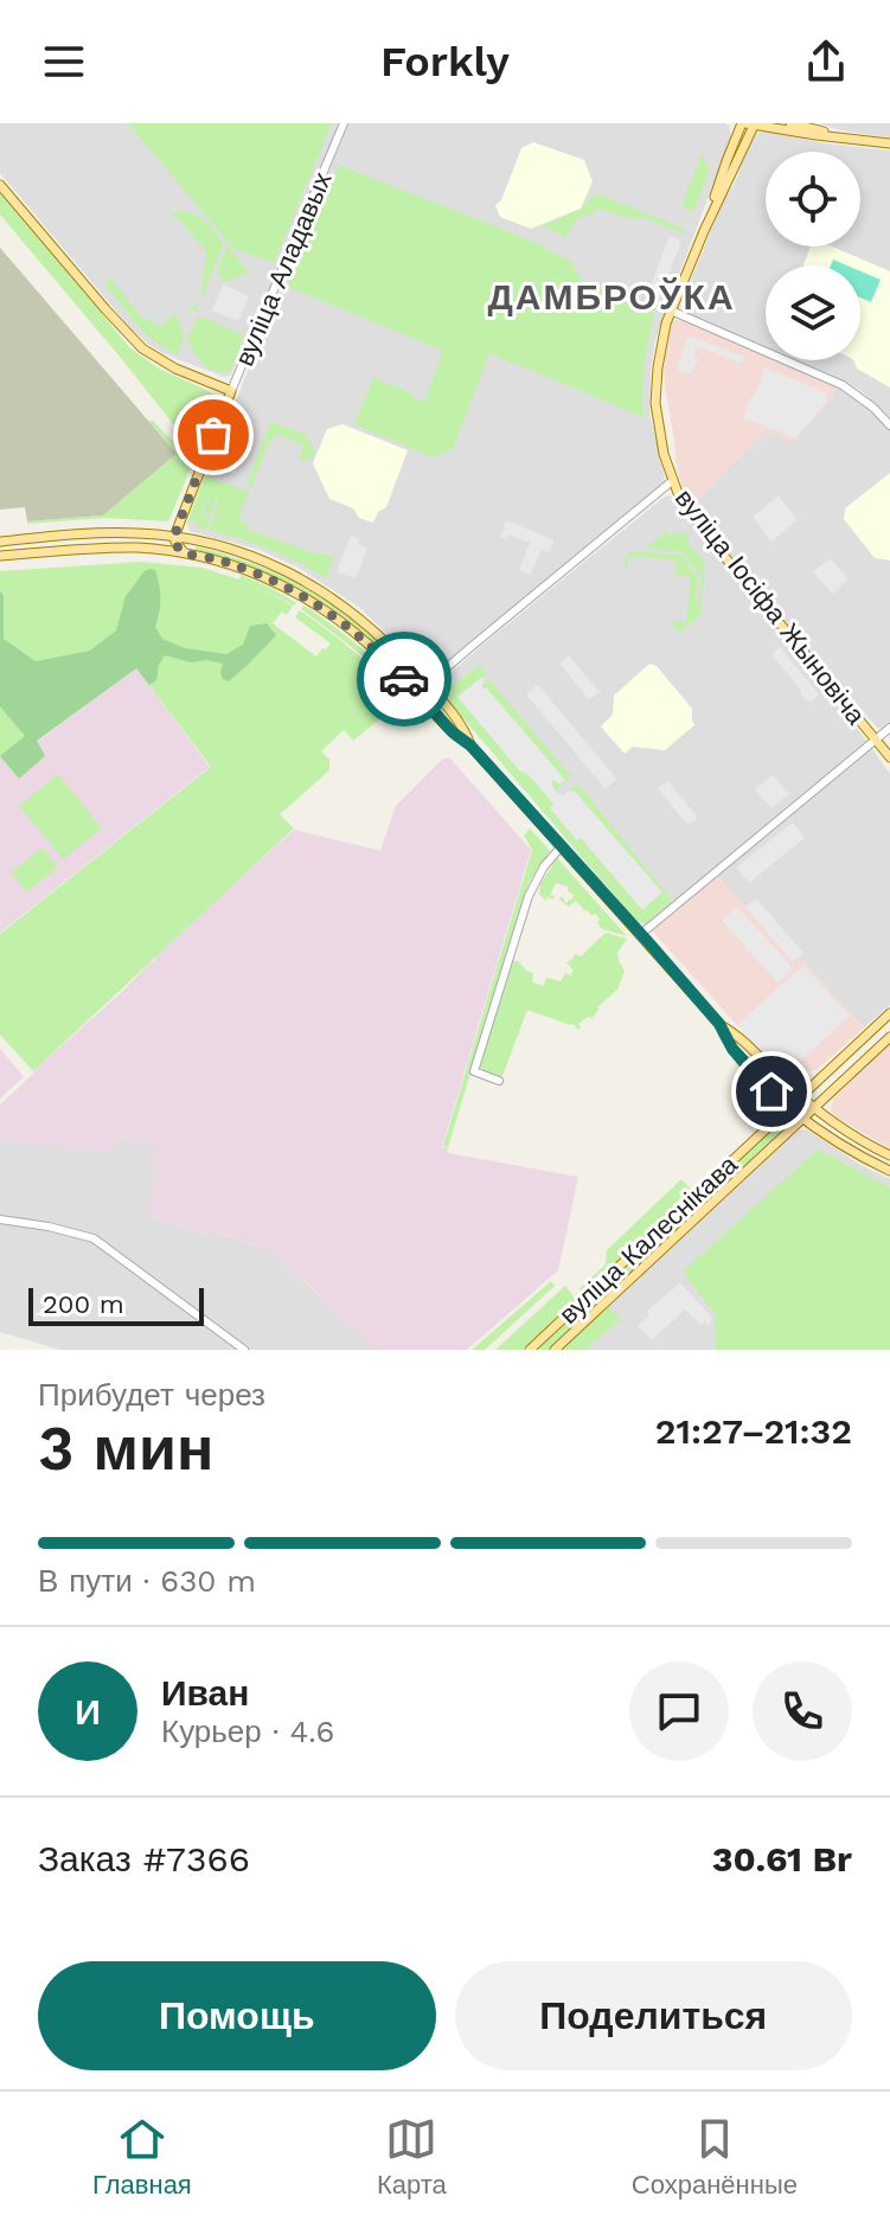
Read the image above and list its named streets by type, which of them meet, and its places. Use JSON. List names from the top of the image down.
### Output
{
  "streets": {
    "main road": ["вуліца Аладавых", "вуліца Іосіфа Жыновіча", "вуліца Калеснікава"]
  },
  "districts": ["ДАМБРОЎКА"],
  "scale_bar": "200 m",
  "page": {
    "header": "Forkly",
    "scale": "200 m",
    "heading": ["3 мин", "Прибудет через", "21:27–21:32"],
    "panel": [
      "Иван",
      "Курьер · 4.6",
      "Заказ #7366",
      "30.61 Br"
    ],
    "bar": "В пути · 630 m",
    "round": "И",
    "buttons": ["Помощь", "Поделиться"],
    "tabs": ["Главная", "Карта", "Сохранённые"]
  }
}
